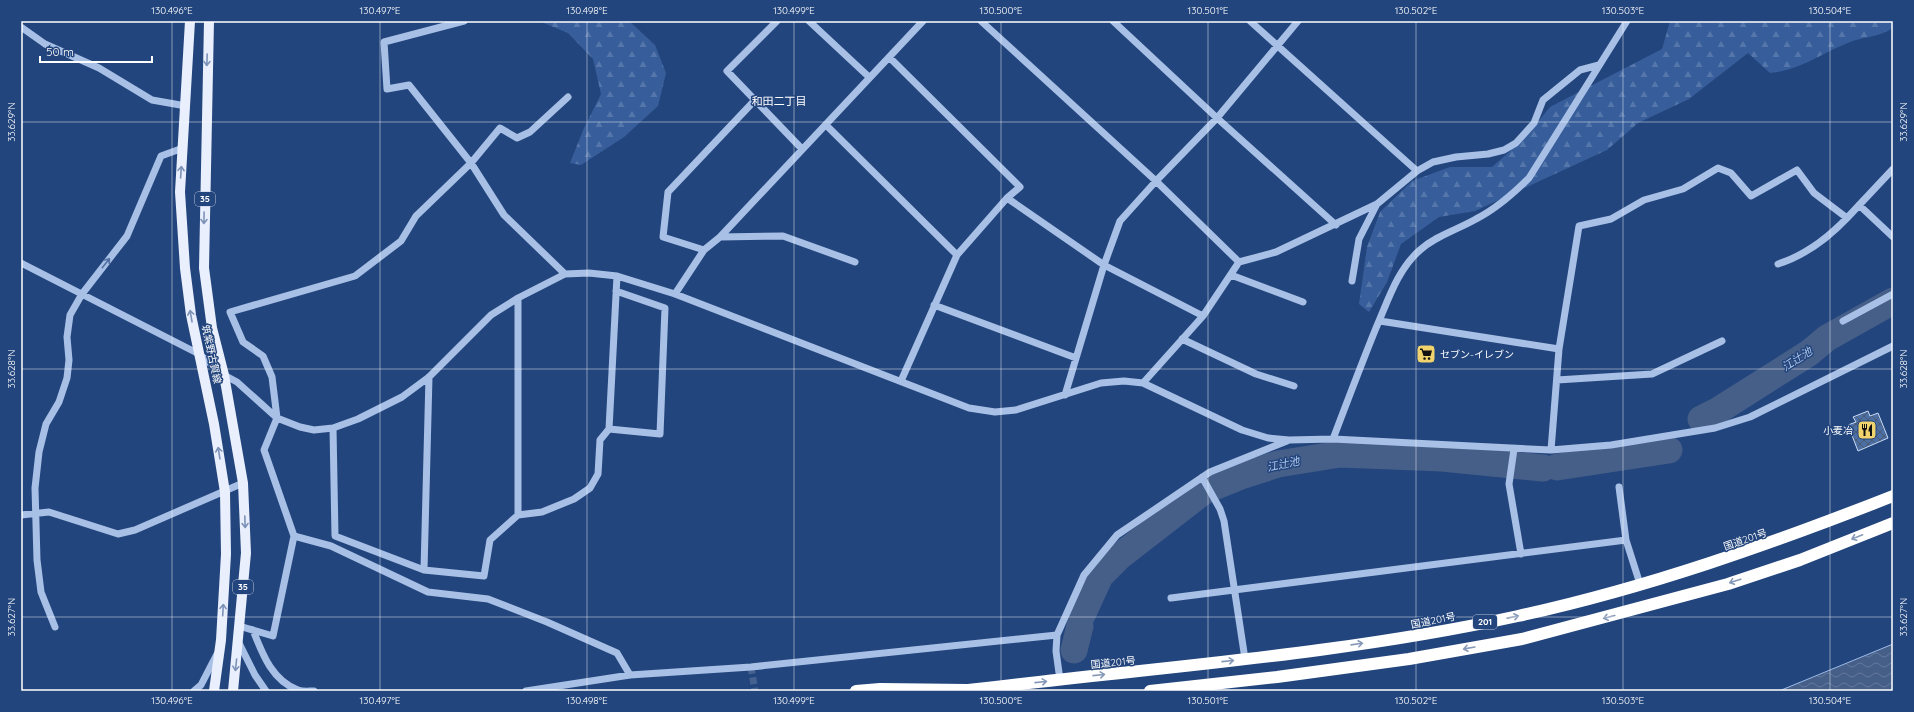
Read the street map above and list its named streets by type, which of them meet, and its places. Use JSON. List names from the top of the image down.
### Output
{
  "streets": {
    "highway": ["国道201号", "201"],
    "main road": ["35", "筑紫野古賀線"]
  },
  "crossings": [
    ["国道201号", "201"]
  ],
  "districts": ["和田二丁目"],
  "water": ["江辻池"],
  "places": {
    "supermarket": ["セブン-イレブン"],
    "restaurant": ["小麦冶"]
  },
  "scale_bar": "50 m",
  "coordinates": [
    "130.496°E",
    "130.497°E",
    "130.498°E",
    "130.499°E",
    "130.500°E",
    "130.501°E",
    "130.502°E",
    "130.503°E",
    "130.504°E",
    "33.629°N",
    "33.628°N",
    "33.627°N"
  ]
}
